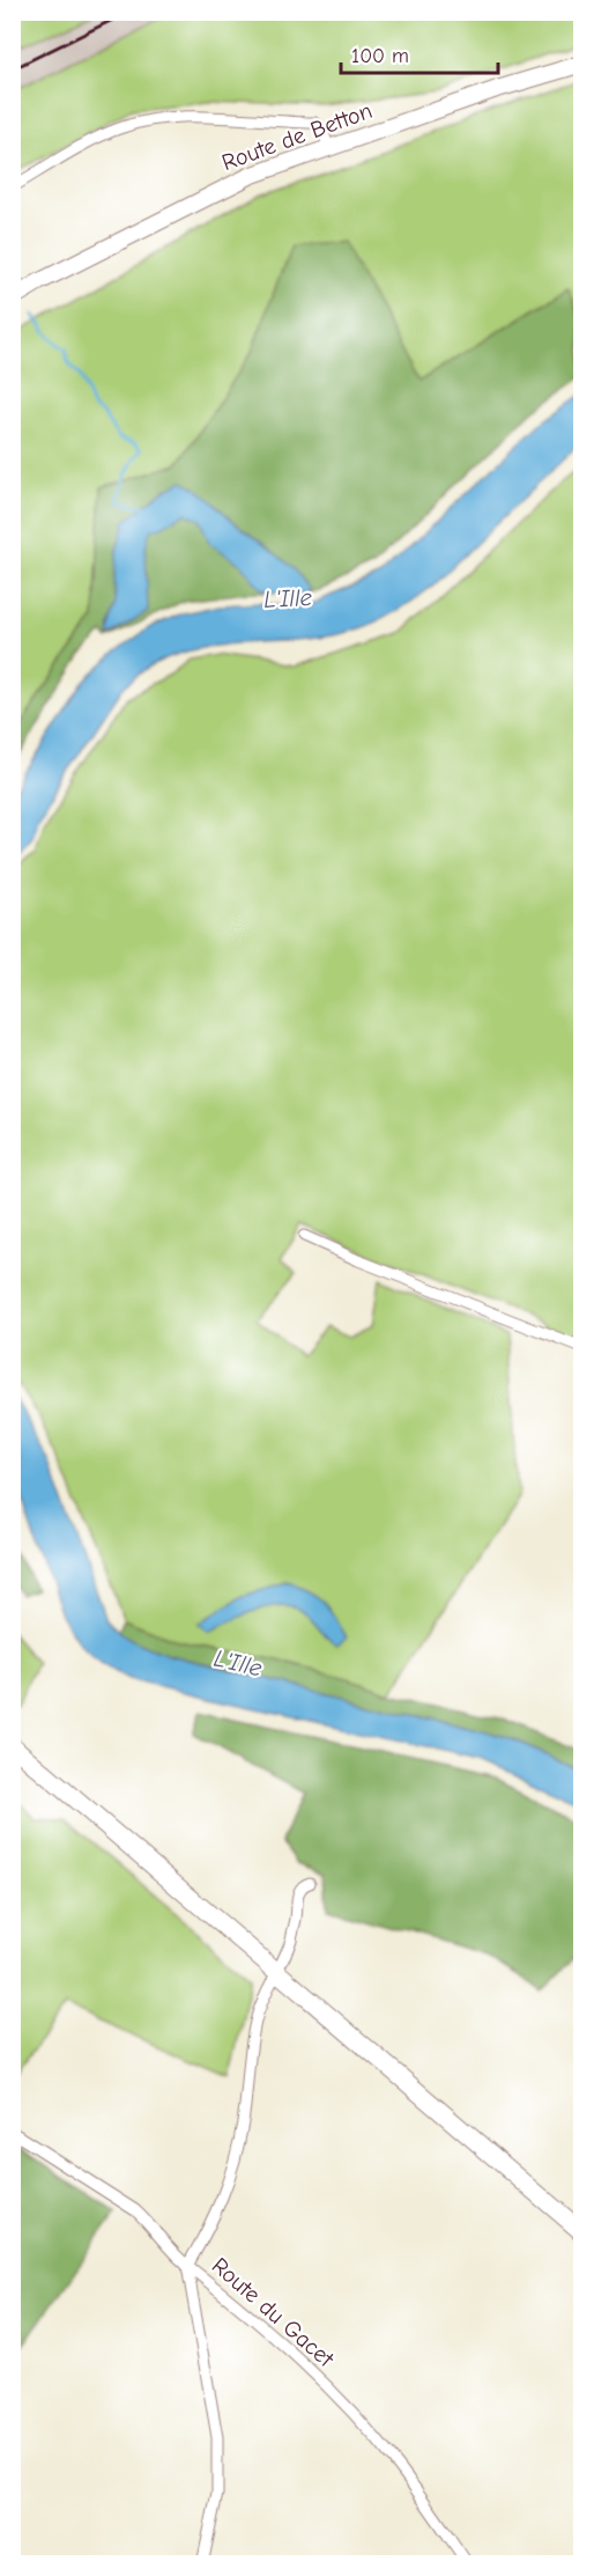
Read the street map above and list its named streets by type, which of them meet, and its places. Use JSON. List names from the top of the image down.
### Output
{
  "streets": {
    "main road": ["Route de Betton"],
    "street": ["Route du Gacet"]
  },
  "water": ["L'Ille"],
  "scale_bar": "100 m"
}
